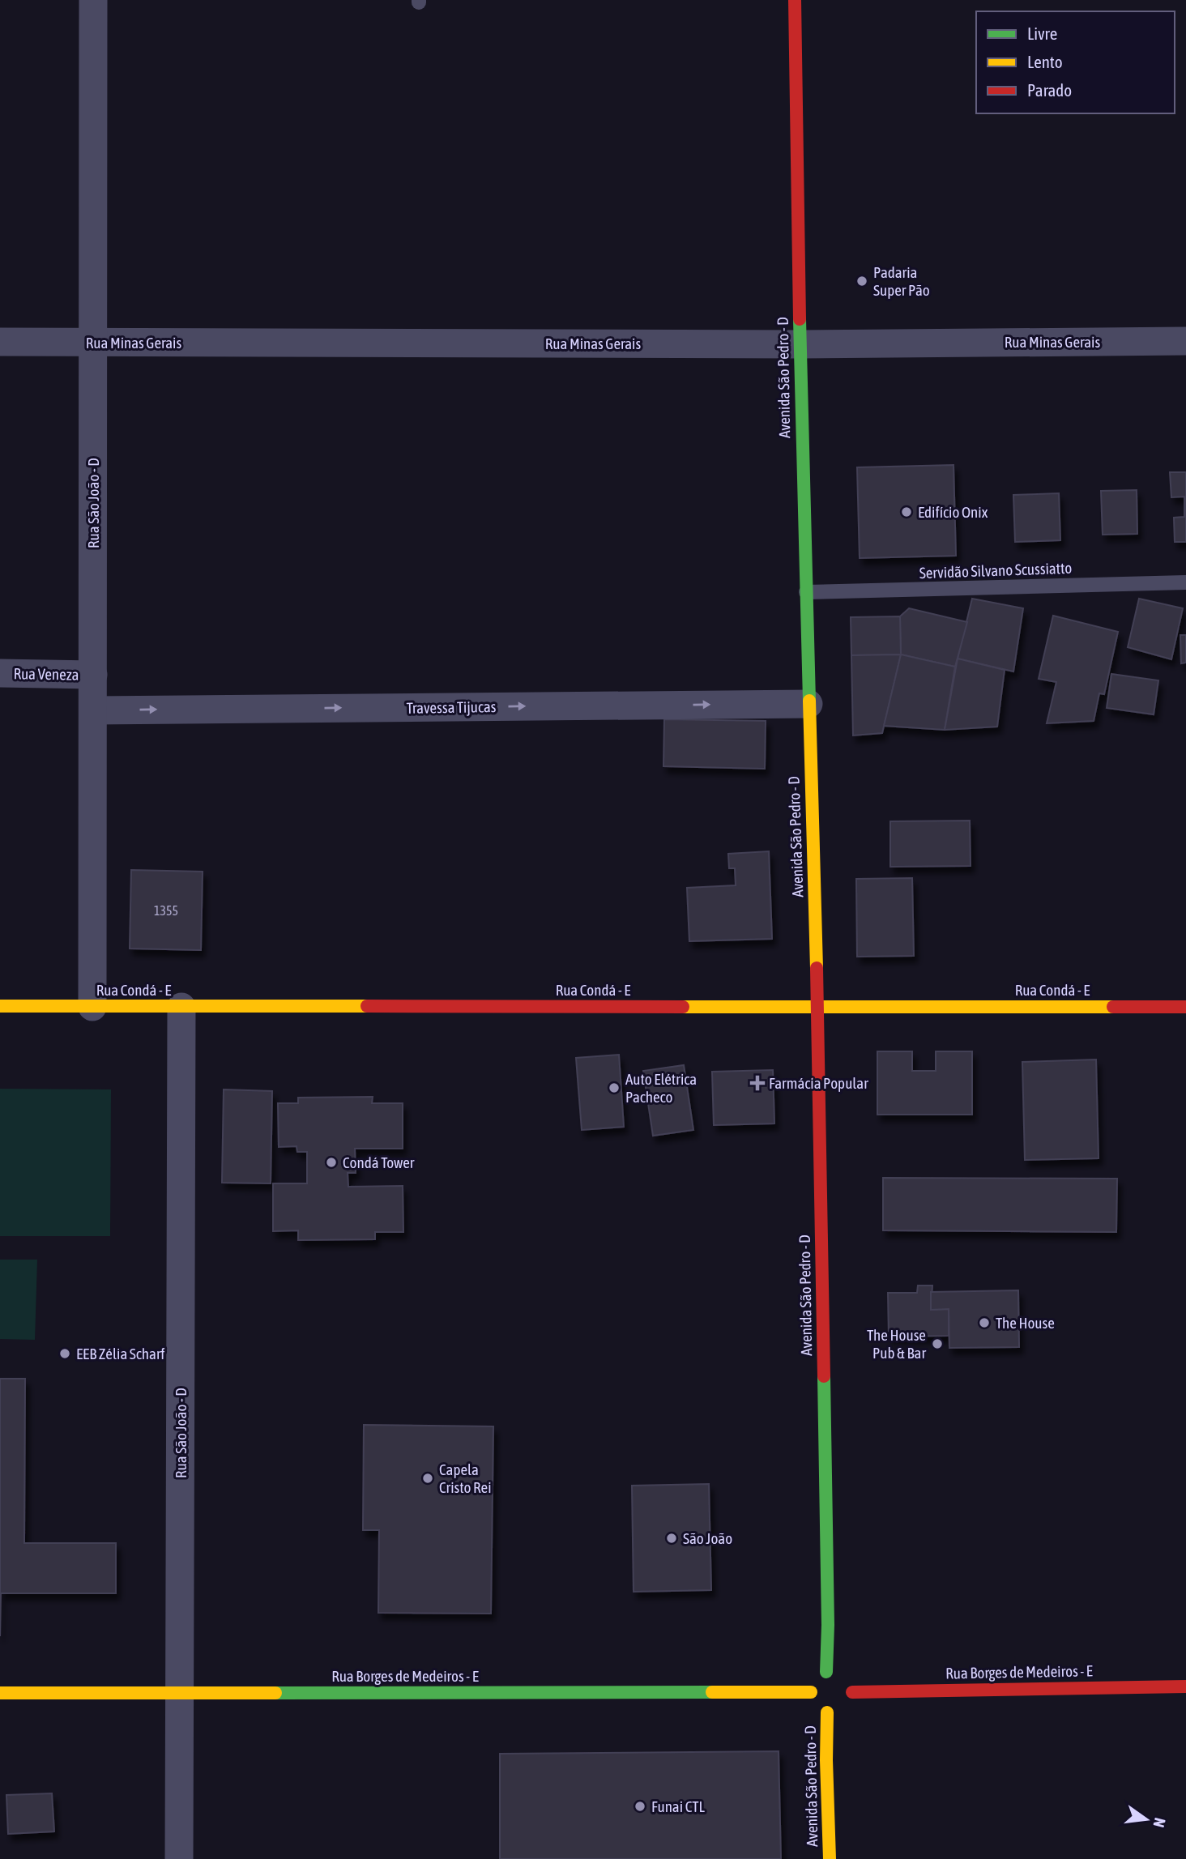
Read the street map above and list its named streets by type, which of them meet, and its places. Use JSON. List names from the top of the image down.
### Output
{
  "streets": {
    "street": [
      "Rua Minas Gerais",
      "Avenida São Pedro - D",
      "Rua São João - D",
      "Rua Veneza",
      "Travessa Tijucas",
      "Rua Condá - E",
      "Rua Borges de Medeiros - E"
    ],
    "lane": ["Servidão Silvano Scussiatto"]
  },
  "crossings": [
    ["Rua Minas Gerais", "Avenida São Pedro - D"],
    ["Rua Minas Gerais", "Rua São João - D"],
    ["Avenida São Pedro - D", "Servidão Silvano Scussiatto"],
    ["Avenida São Pedro - D", "Travessa Tijucas"],
    ["Avenida São Pedro - D", "Rua Condá - E"],
    ["Avenida São Pedro - D", "Rua Borges de Medeiros - E"],
    ["Rua São João - D", "Rua Veneza"],
    ["Rua São João - D", "Travessa Tijucas"],
    ["Rua São João - D", "Rua Condá - E"],
    ["Rua São João - D", "Rua Borges de Medeiros - E"]
  ],
  "one_way": ["Travessa Tijucas"],
  "places": {
    "other": [
      "Padaria Super Pão",
      "Edifício Onix",
      "Auto Elétrica Pacheco",
      "Condá Tower",
      "The House",
      "The House Pub & Bar",
      "EEB Zélia Scharf",
      "Capela Cristo Rei",
      "São João",
      "Funai CTL"
    ],
    "health": ["Farmácia Popular"]
  },
  "house_numbers": ["1355"],
  "legend": ["Livre", "Lento", "Parado"],
  "north": "right"
}
